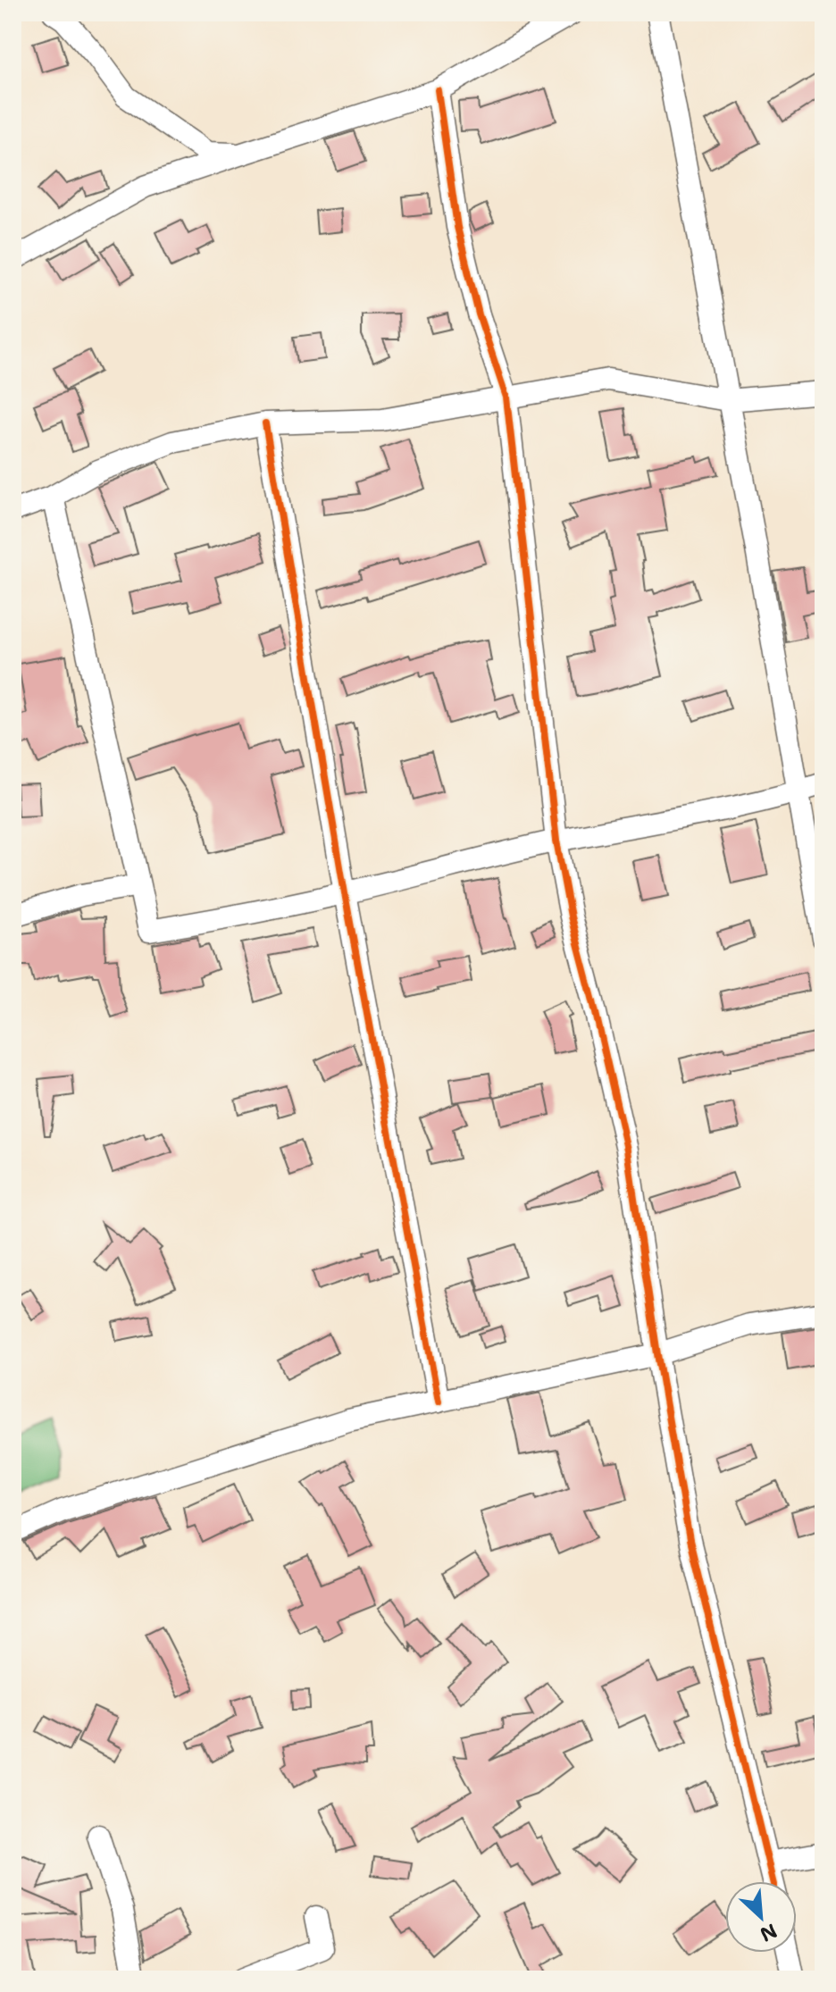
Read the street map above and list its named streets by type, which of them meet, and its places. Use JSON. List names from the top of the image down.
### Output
{
  "north": "bottom right"
}
